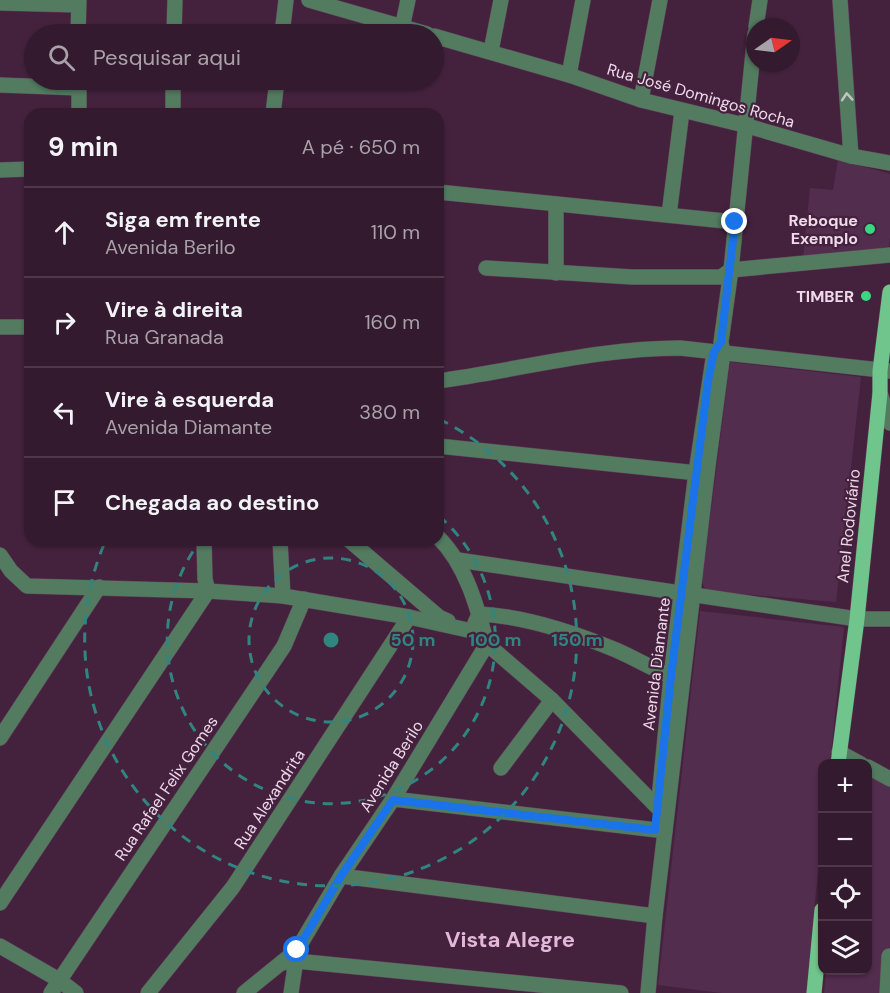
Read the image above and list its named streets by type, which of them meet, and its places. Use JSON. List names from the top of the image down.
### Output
{
  "streets": {
    "main road": ["Anel Rodoviário"],
    "street": [
      "Rua José Domingos Rocha",
      "Avenida Diamante",
      "Avenida Berilo",
      "Rua Rafael Felix Gomes",
      "Rua Alexandrita"
    ]
  },
  "crossings": [
    ["Rua José Domingos Rocha", "Avenida Diamante"]
  ],
  "districts": ["Vista Alegre"],
  "places": ["Reboque Exemplo", "TIMBER"],
  "north": "right",
  "page": {
    "search": "Pesquisar aqui",
    "heading": ["9 min", "A pé · 650 m"],
    "list": [
      ["Siga em frente", "Avenida Berilo", "110 m"],
      ["Vire à direita", "Rua Granada", "160 m"],
      ["Vire à esquerda", "Avenida Diamante", "380 m"],
      "Chegada ao destino"
    ],
    "map_buttons": ["+", "−"]
  },
  "rings": ["50 m", "100 m", "150 m"]
}
